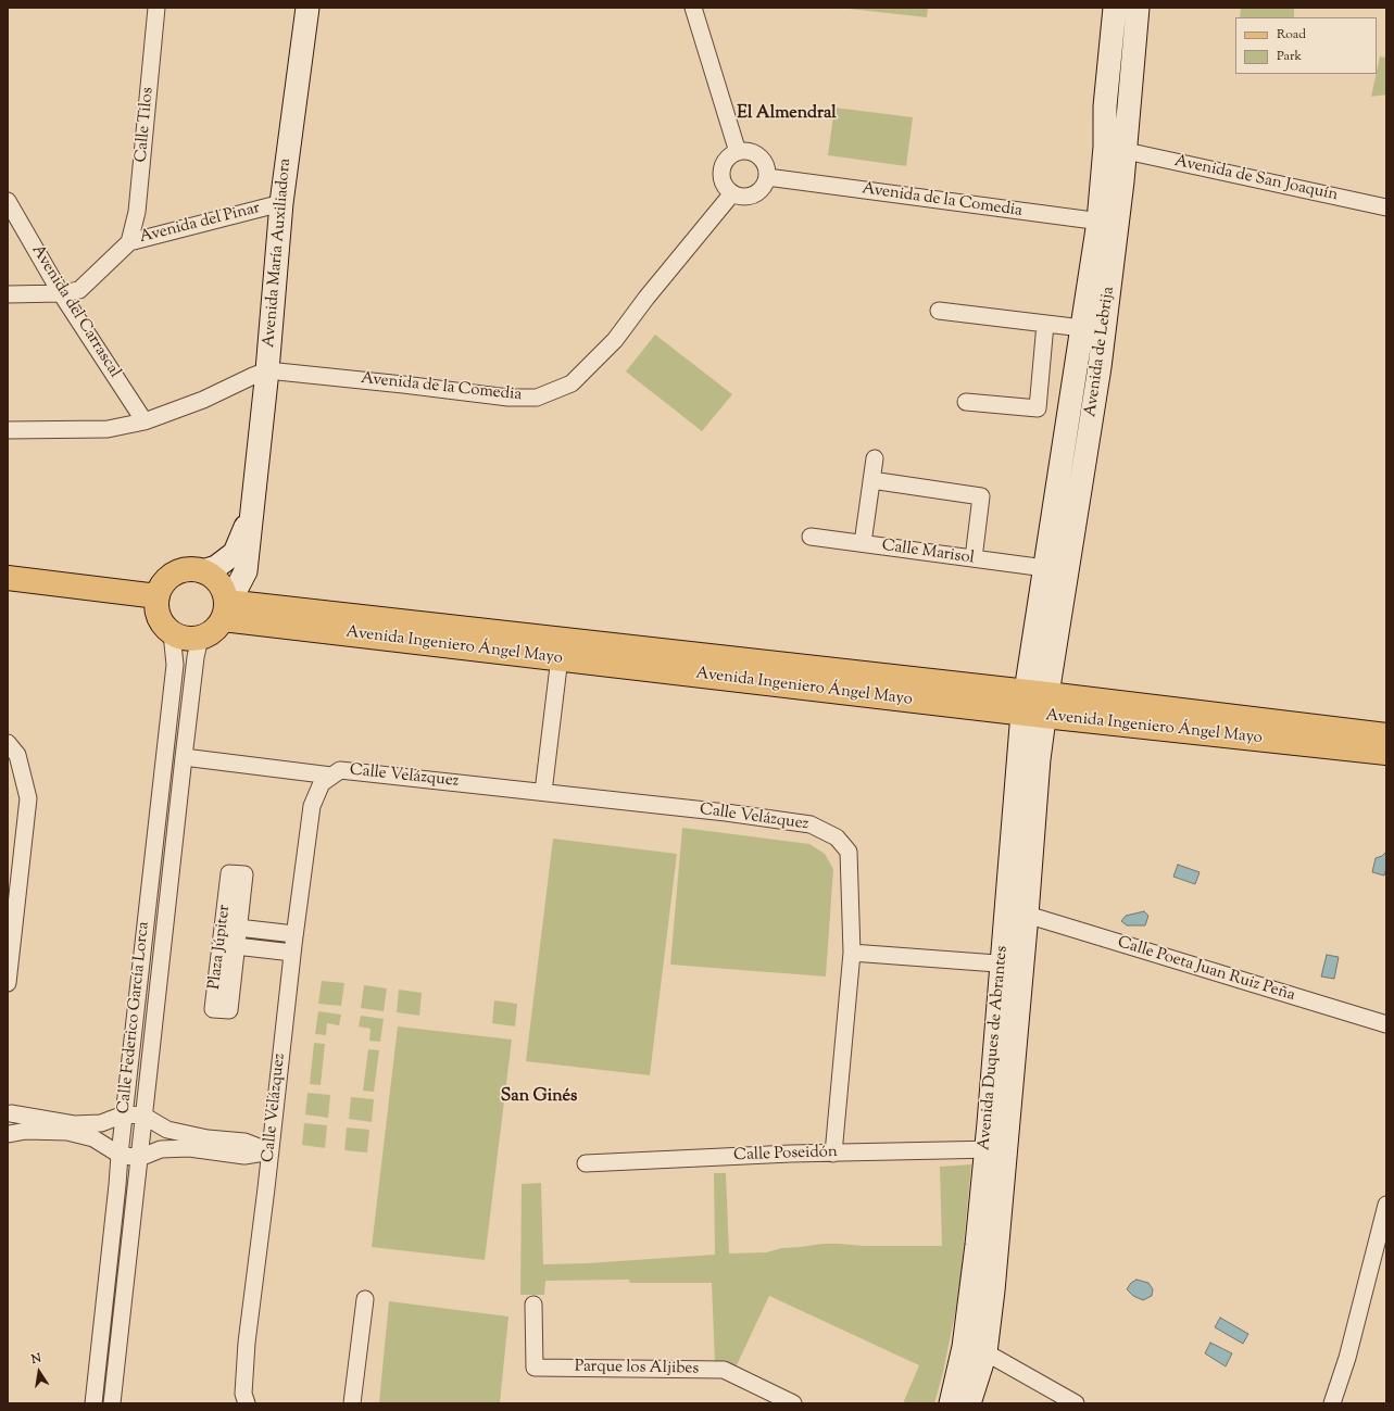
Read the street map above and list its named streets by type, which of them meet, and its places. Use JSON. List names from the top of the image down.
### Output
{
  "streets": {
    "main road": [
      "Avenida María Auxiliadora",
      "Avenida de Lebrija",
      "Avenida Ingeniero Ángel Mayo",
      "Avenida Duques de Abrantes"
    ],
    "street": [
      "Calle Tilos",
      "Avenida de San Joaquín",
      "Avenida de la Comedia",
      "Avenida del Pinar",
      "Avenida del Carrascal",
      "Calle Marisol",
      "Calle Velázquez",
      "Plaza Júpiter",
      "Calle Poeta Juan Ruiz Peña",
      "Calle Federico García Lorca",
      "Calle Poseidón",
      "Parque los Aljibes"
    ]
  },
  "crossings": [
    ["Calle Tilos", "Avenida del Pinar"],
    ["Avenida de la Comedia", "Avenida María Auxiliadora"],
    ["Avenida de la Comedia", "Avenida de Lebrija"],
    ["Avenida del Pinar", "Avenida María Auxiliadora"],
    ["Avenida del Pinar", "Avenida del Carrascal"],
    ["Avenida María Auxiliadora", "Avenida Ingeniero Ángel Mayo"],
    ["Avenida María Auxiliadora", "Calle Federico García Lorca"],
    ["Avenida de Lebrija", "Calle Marisol"],
    ["Avenida de Lebrija", "Avenida Ingeniero Ángel Mayo"],
    ["Avenida de Lebrija", "Avenida Duques de Abrantes"],
    ["Avenida Ingeniero Ángel Mayo", "Calle Federico García Lorca"],
    ["Avenida Ingeniero Ángel Mayo", "Avenida Duques de Abrantes"],
    ["Calle Velázquez", "Plaza Júpiter"],
    ["Calle Velázquez", "Calle Poseidón"],
    ["Calle Poeta Juan Ruiz Peña", "Avenida Duques de Abrantes"],
    ["Avenida Duques de Abrantes", "Calle Poseidón"]
  ],
  "districts": ["El Almendral", "San Ginés"],
  "legend": ["Road", "Park"],
  "north": "top"
}
